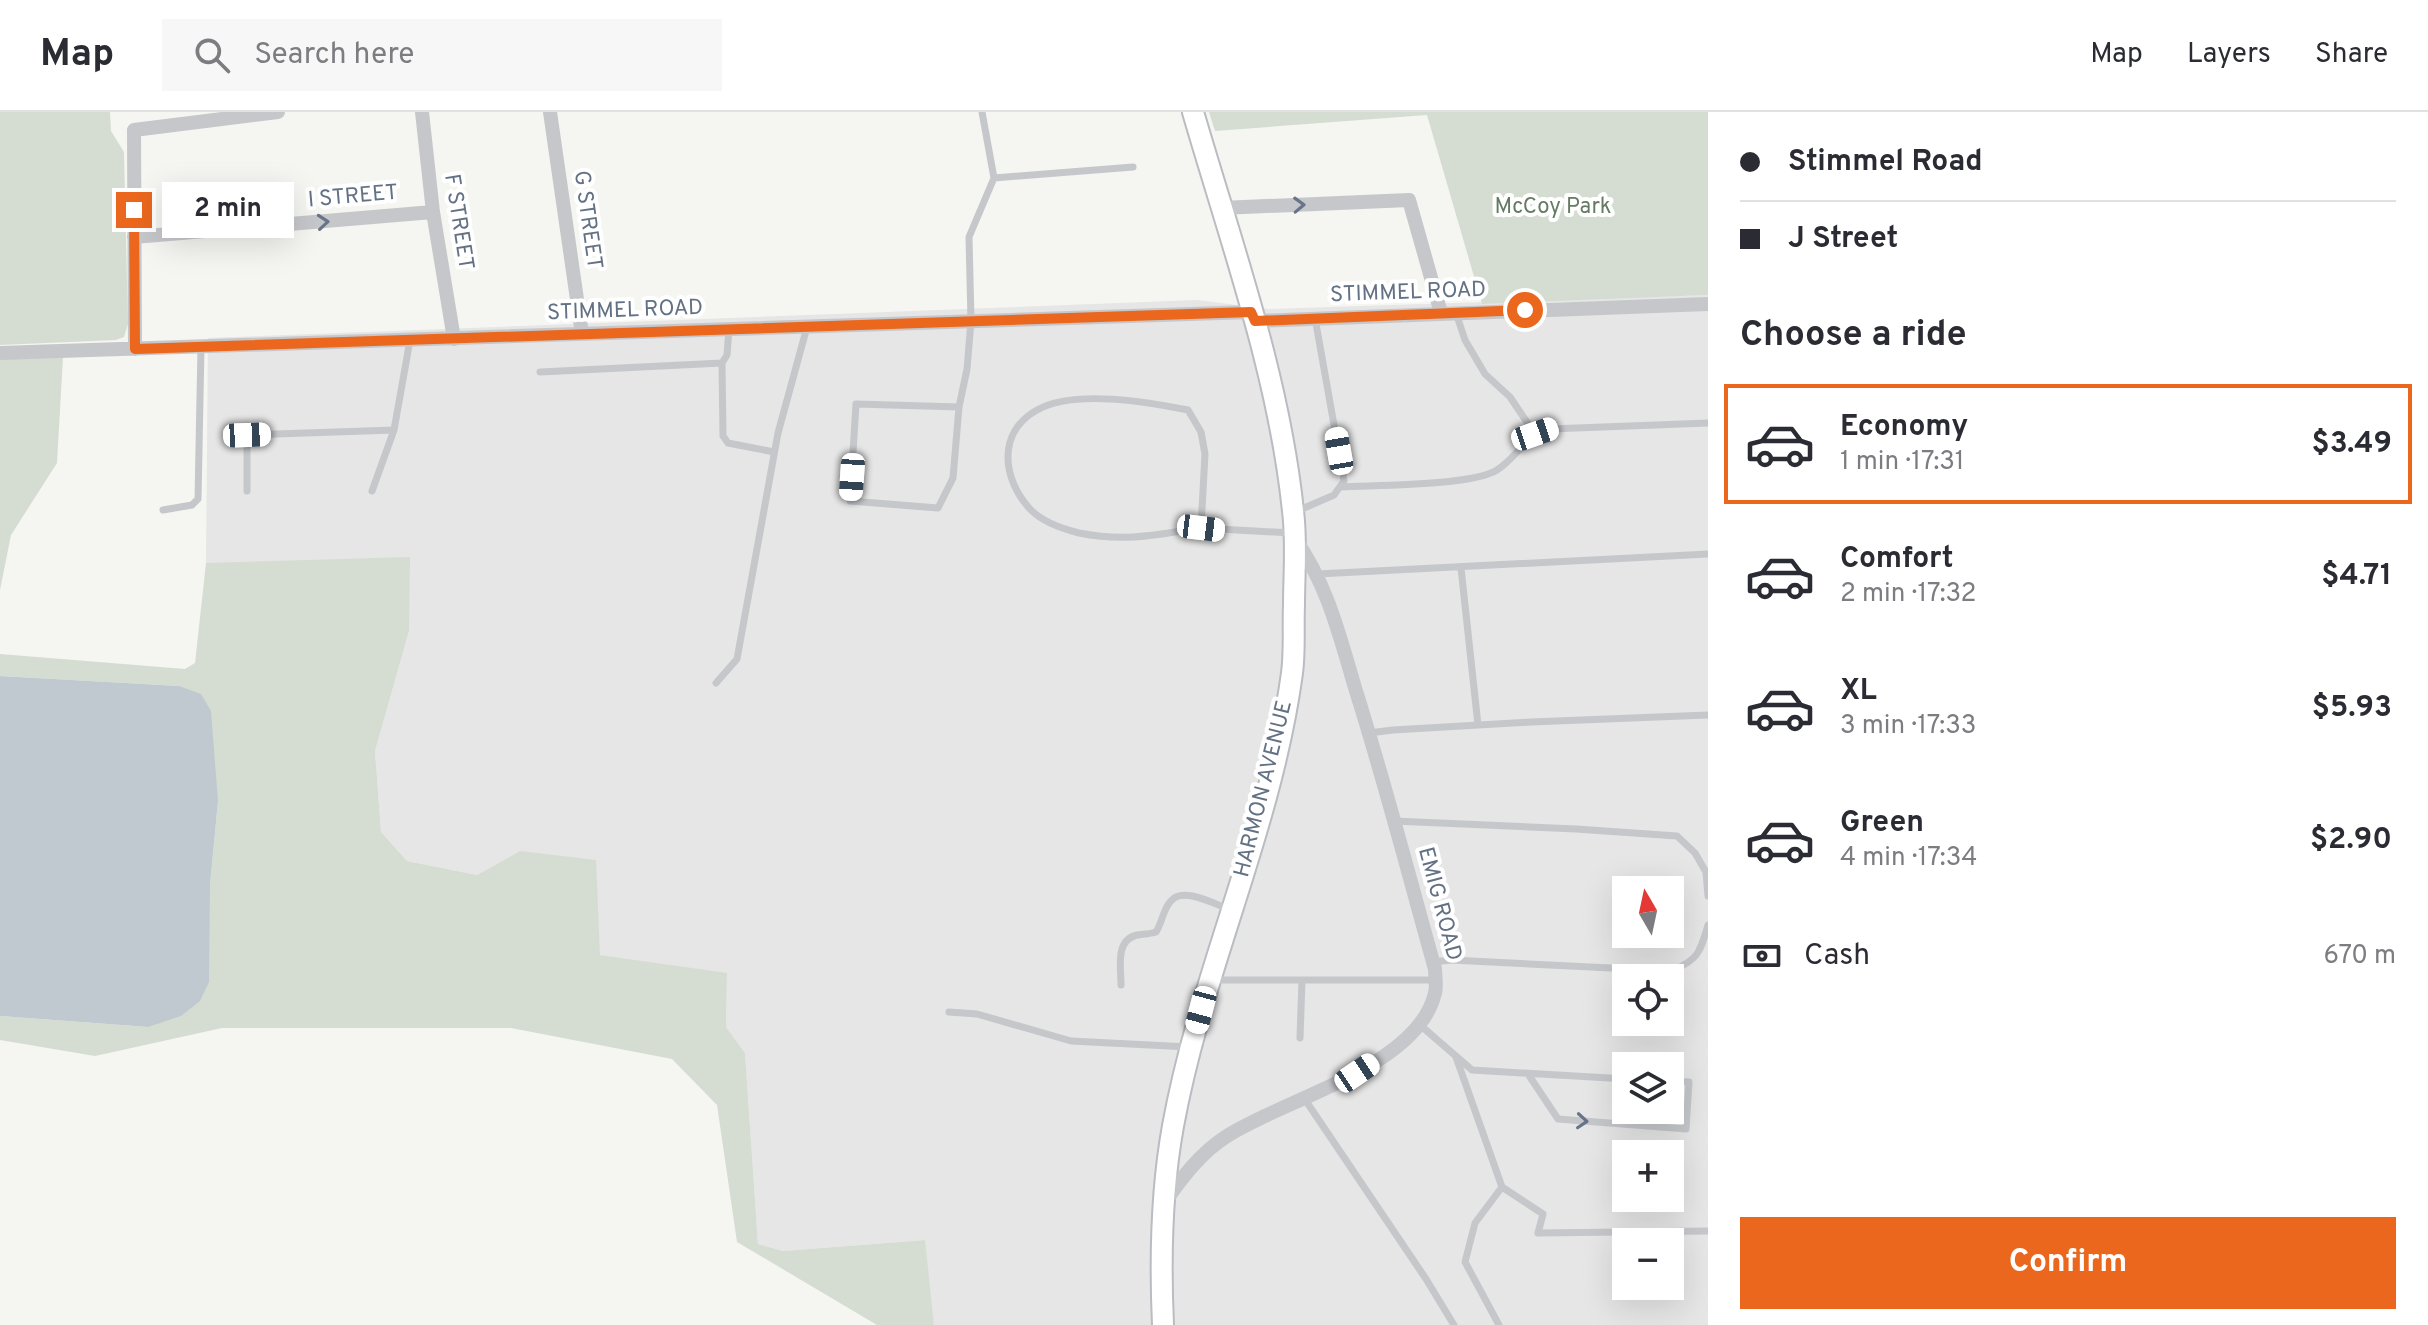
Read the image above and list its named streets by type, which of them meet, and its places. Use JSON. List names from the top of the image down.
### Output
{
  "streets": {
    "main road": ["HARMON AVENUE"],
    "street": [
      "I STREET",
      "G STREET",
      "F STREET",
      "STIMMEL ROAD",
      "EMIG ROAD"
    ]
  },
  "crossings": [
    ["I STREET", "F STREET"],
    ["G STREET", "STIMMEL ROAD"],
    ["F STREET", "STIMMEL ROAD"],
    ["STIMMEL ROAD", "HARMON AVENUE"],
    ["HARMON AVENUE", "EMIG ROAD"]
  ],
  "one_way": ["I STREET"],
  "parks": ["McCoy Park"],
  "north": "top",
  "page": {
    "header": "Map",
    "search": "Search here",
    "nav": ["Map", "Layers", "Share"],
    "banner": ["Stimmel Road", "J Street"],
    "bubble": "2 min",
    "heading": "Choose a ride",
    "list": [
      {
        "name": "Economy",
        "note": "1 min · 17:31",
        "value": "$3.49"
      },
      {
        "name": "Comfort",
        "note": "2 min · 17:32",
        "value": "$4.71"
      },
      {
        "name": "XL",
        "note": "3 min · 17:33",
        "value": "$5.93"
      },
      {
        "name": "Green",
        "note": "4 min · 17:34",
        "value": "$2.90"
      }
    ],
    "map_buttons": ["+", "−"],
    "pay": ["Cash", "670 m"],
    "buttons": "Confirm"
  }
}
